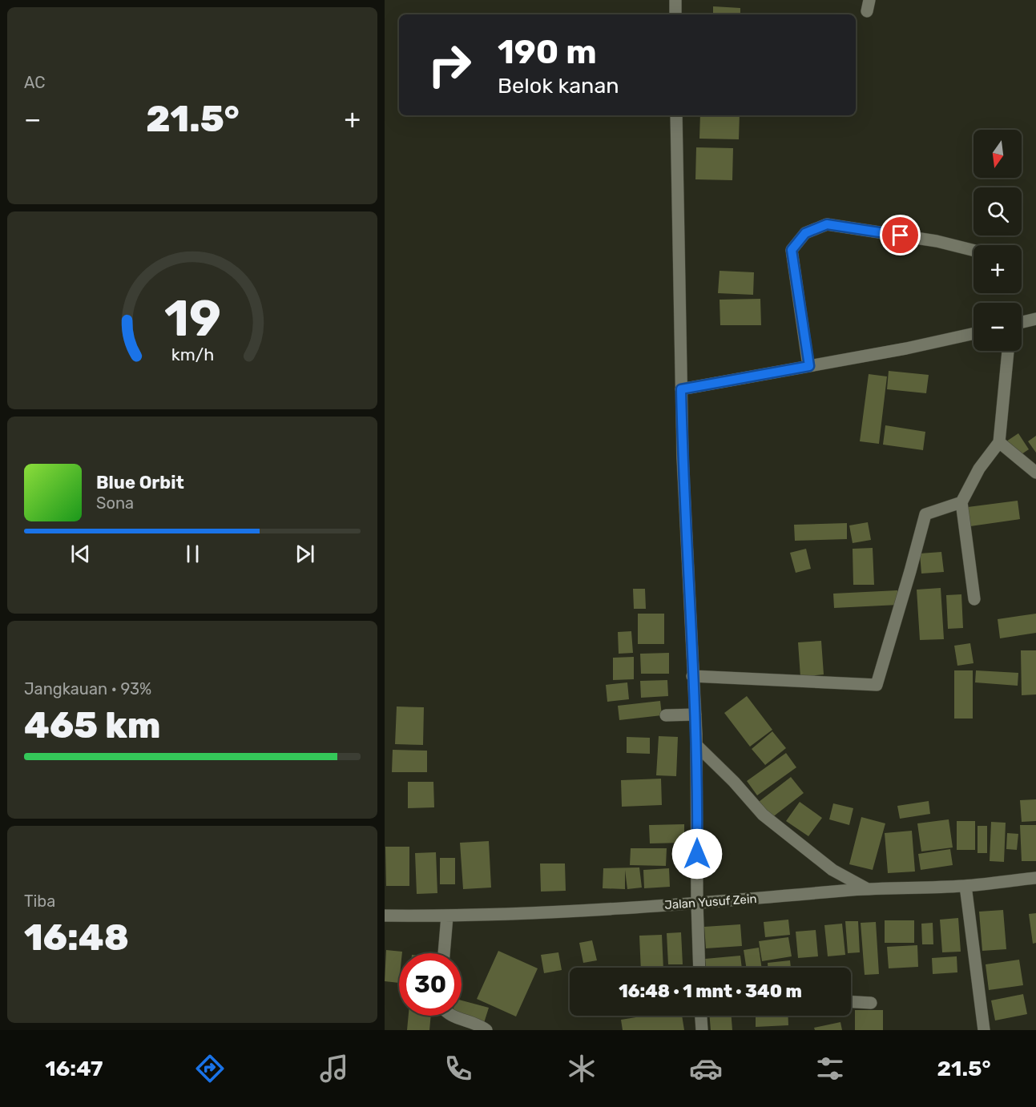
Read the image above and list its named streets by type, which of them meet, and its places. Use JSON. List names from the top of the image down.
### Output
{
  "streets": {
    "street": ["Jalan Yusuf Zein"]
  },
  "north": "bottom",
  "page": {
    "tile": [
      "AC",
      ["Jangkauan · 93%", "465 km"],
      ["Tiba", "16:48"]
    ],
    "turn": ["190 m", "Belok kanan"],
    "heat": ["−", "21.5°", "+"],
    "map_buttons": ["+", "−"],
    "song": ["Blue Orbit", "Sona"],
    "limit": "30",
    "trip": "16:48 · 1 mnt · 340 m",
    "tabs": ["16:47", "21.5°"],
    "gauge": ["19", "km/h"]
  }
}
